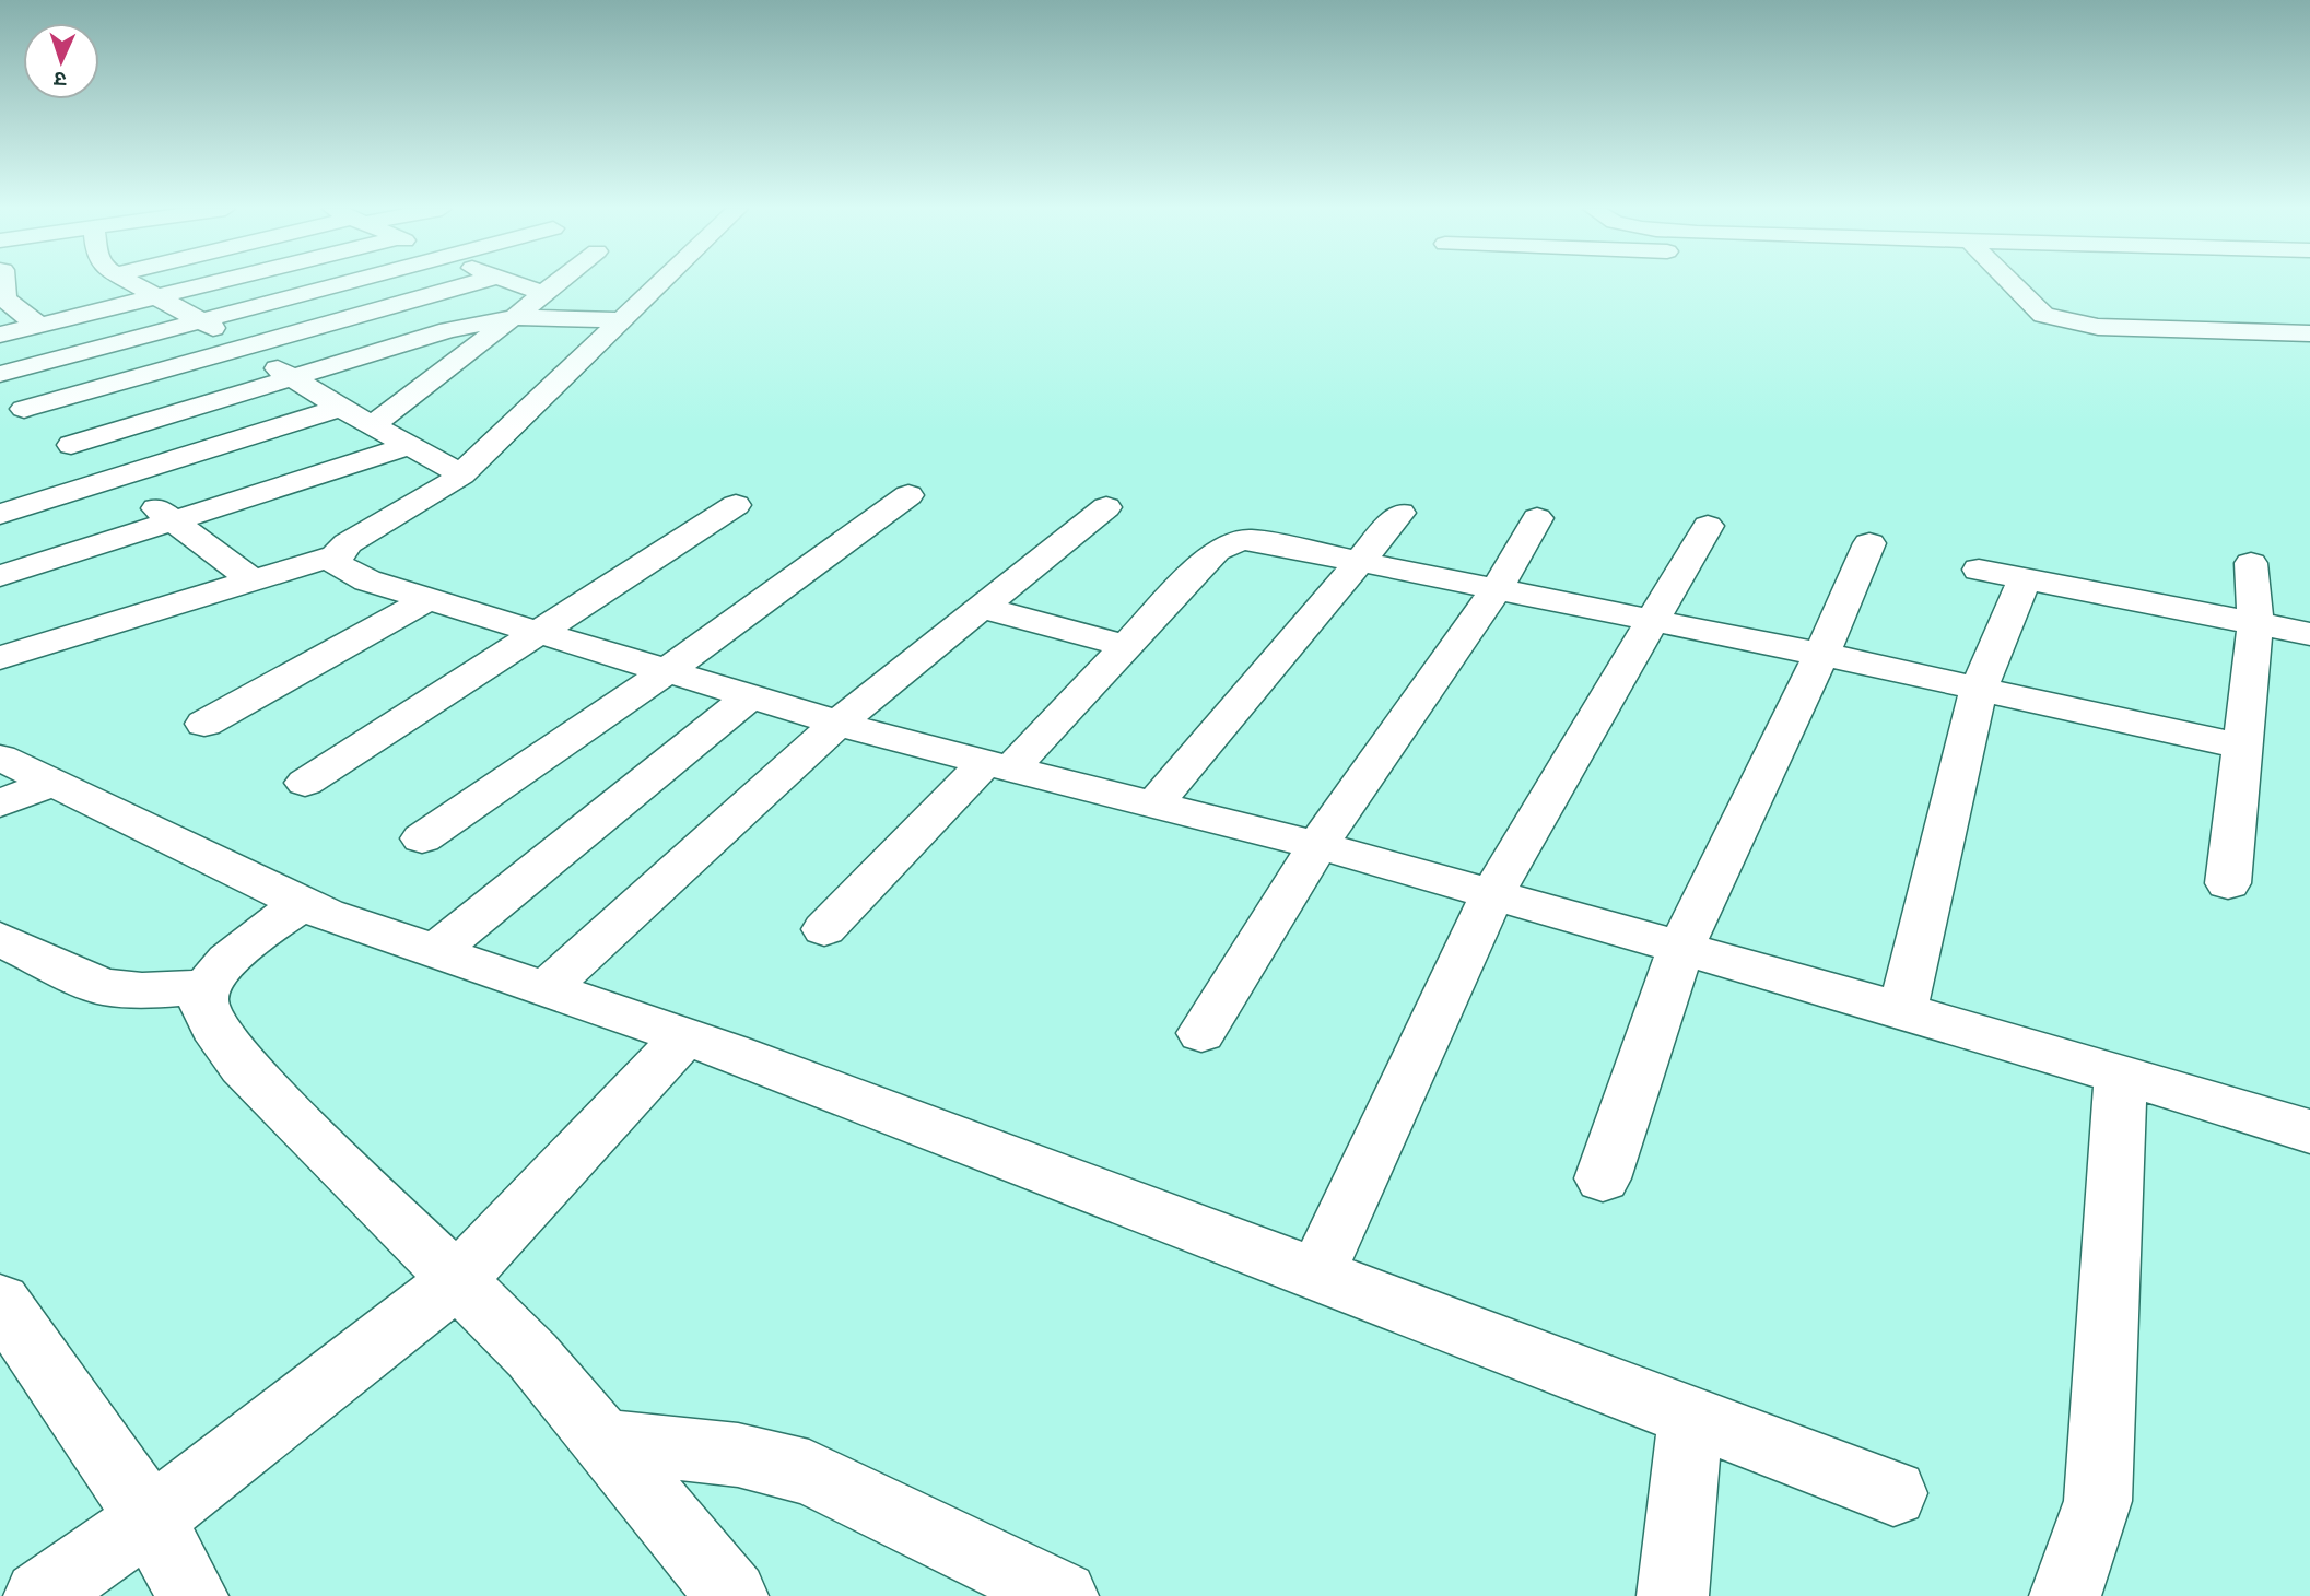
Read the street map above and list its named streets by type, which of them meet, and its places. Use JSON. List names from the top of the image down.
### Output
{
  "north": "bottom"
}
